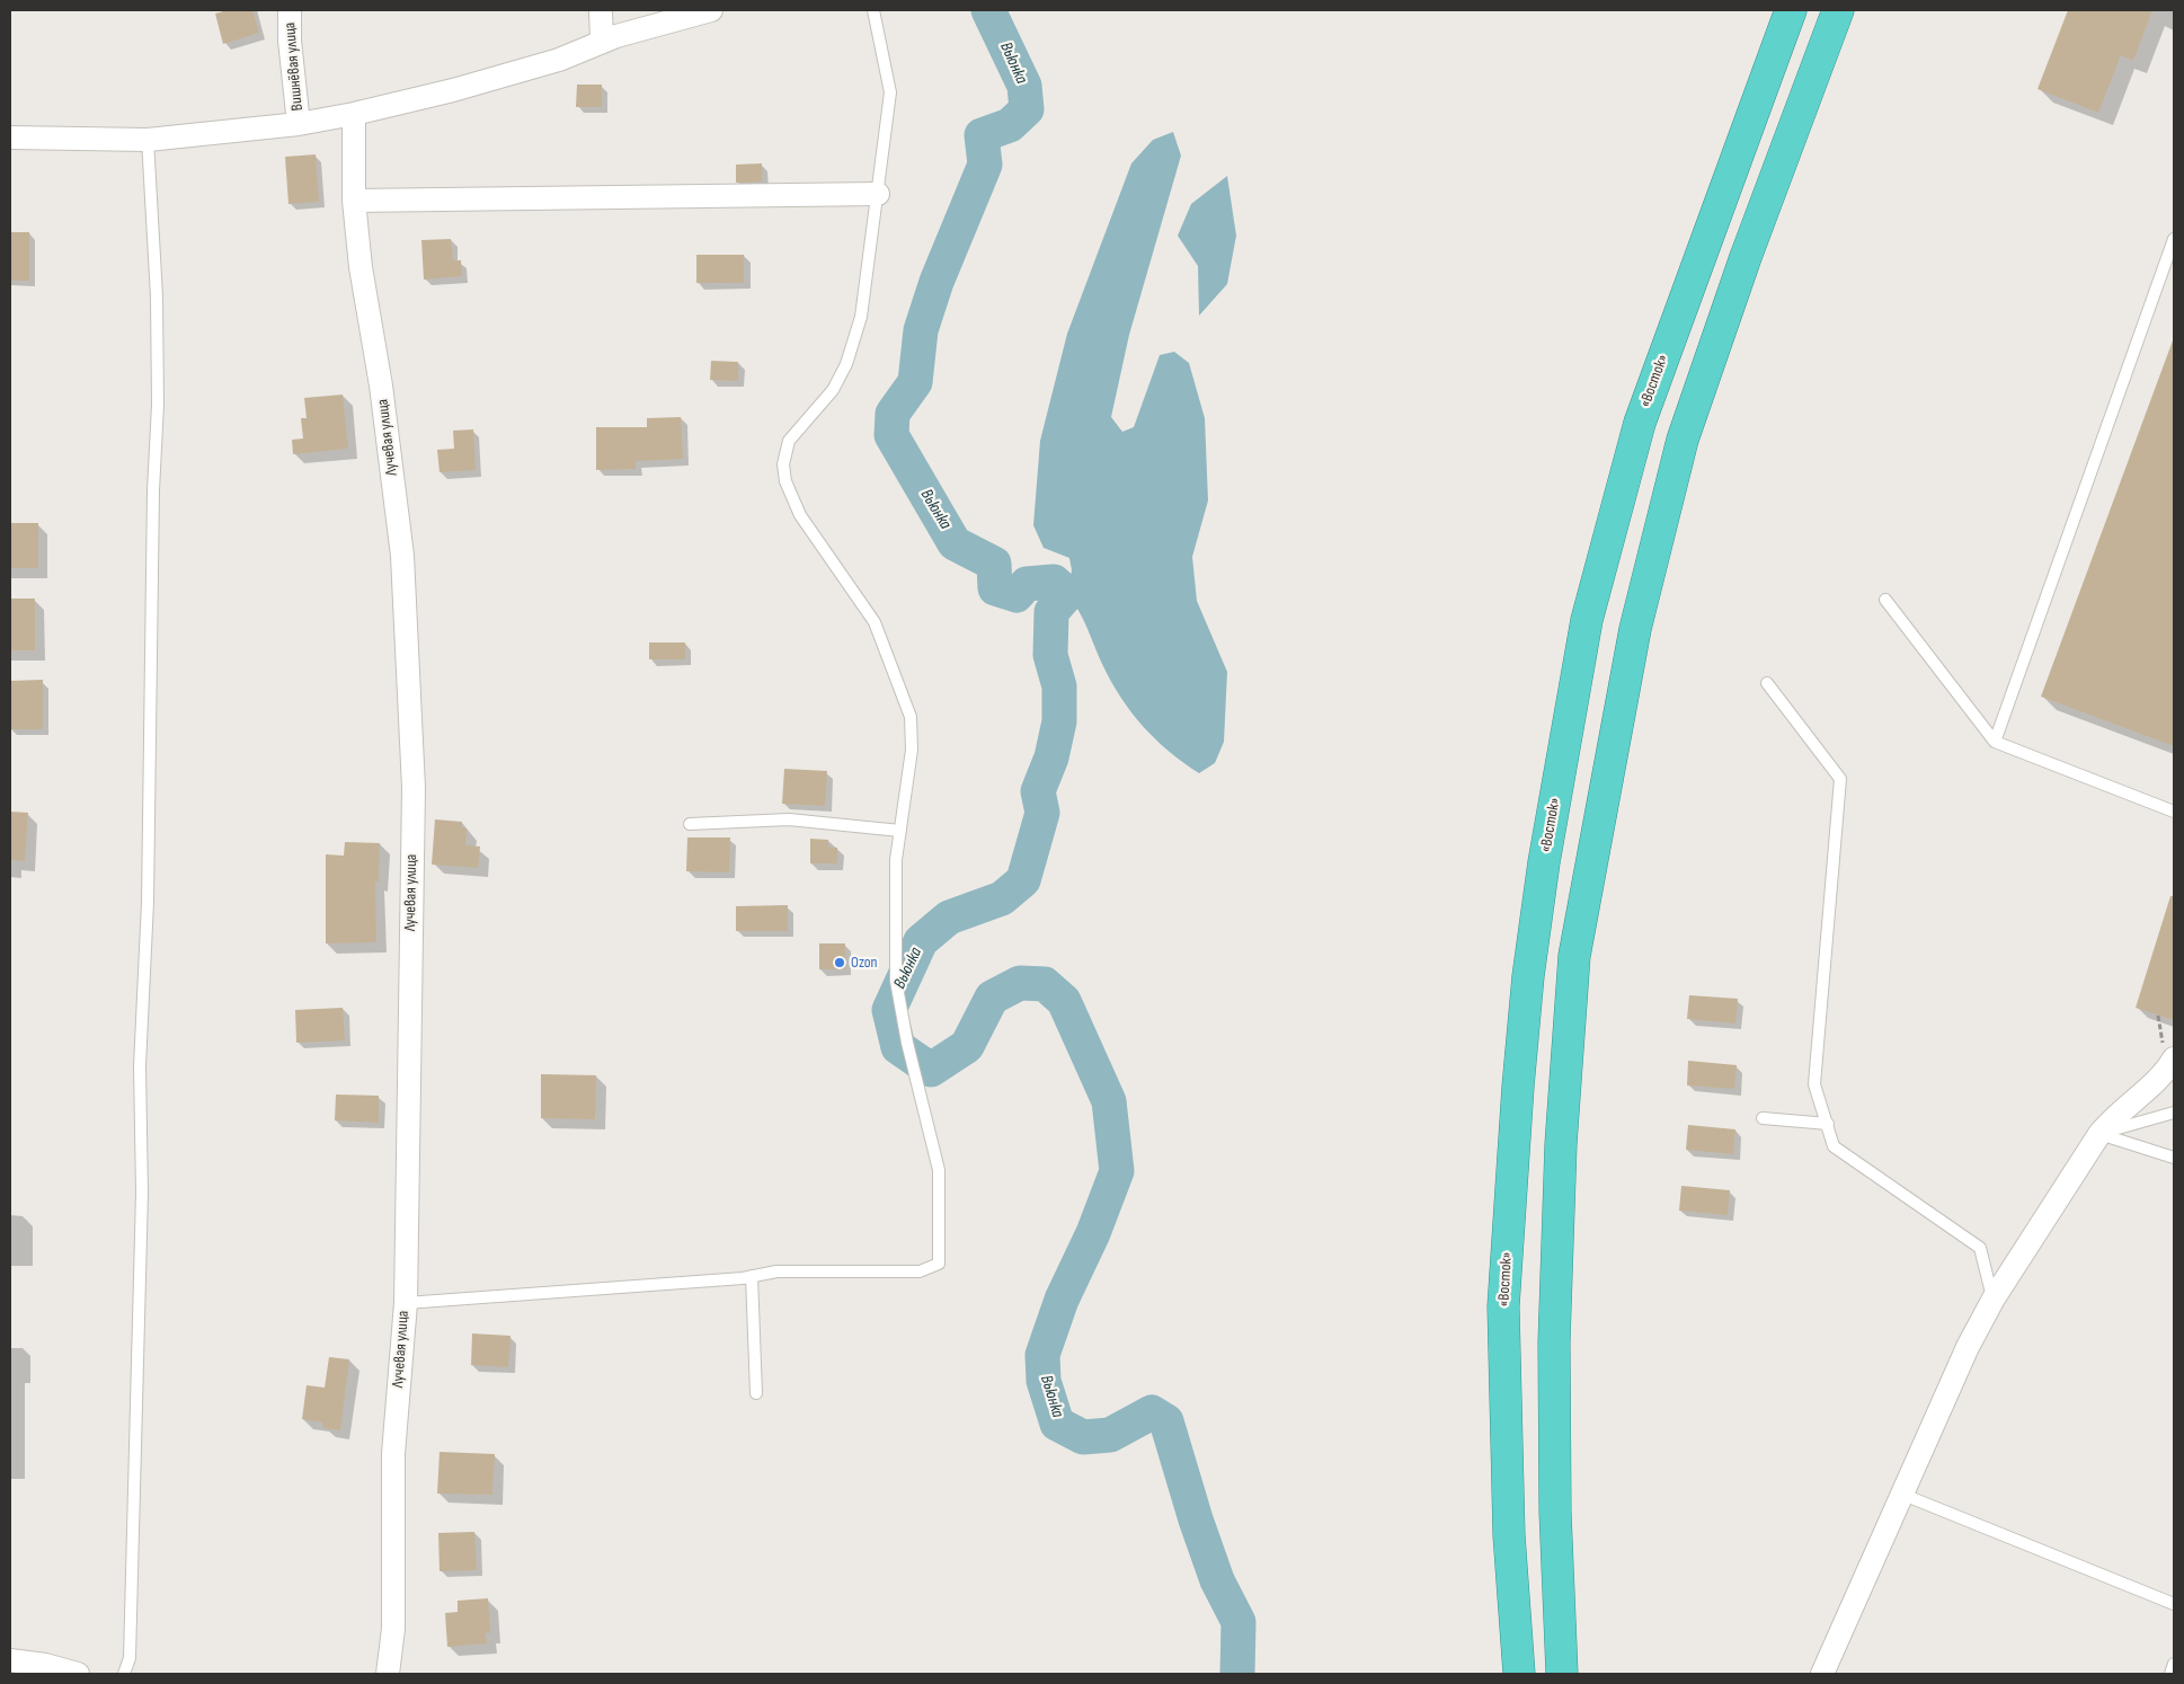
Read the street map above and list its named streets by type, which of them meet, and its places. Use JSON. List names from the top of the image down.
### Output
{
  "streets": {
    "highway": ["«Восток»"],
    "street": ["Вишнёвая улица", "Лучевая улица"]
  },
  "water": ["Вьюнка"],
  "places": ["Ozon"]
}
